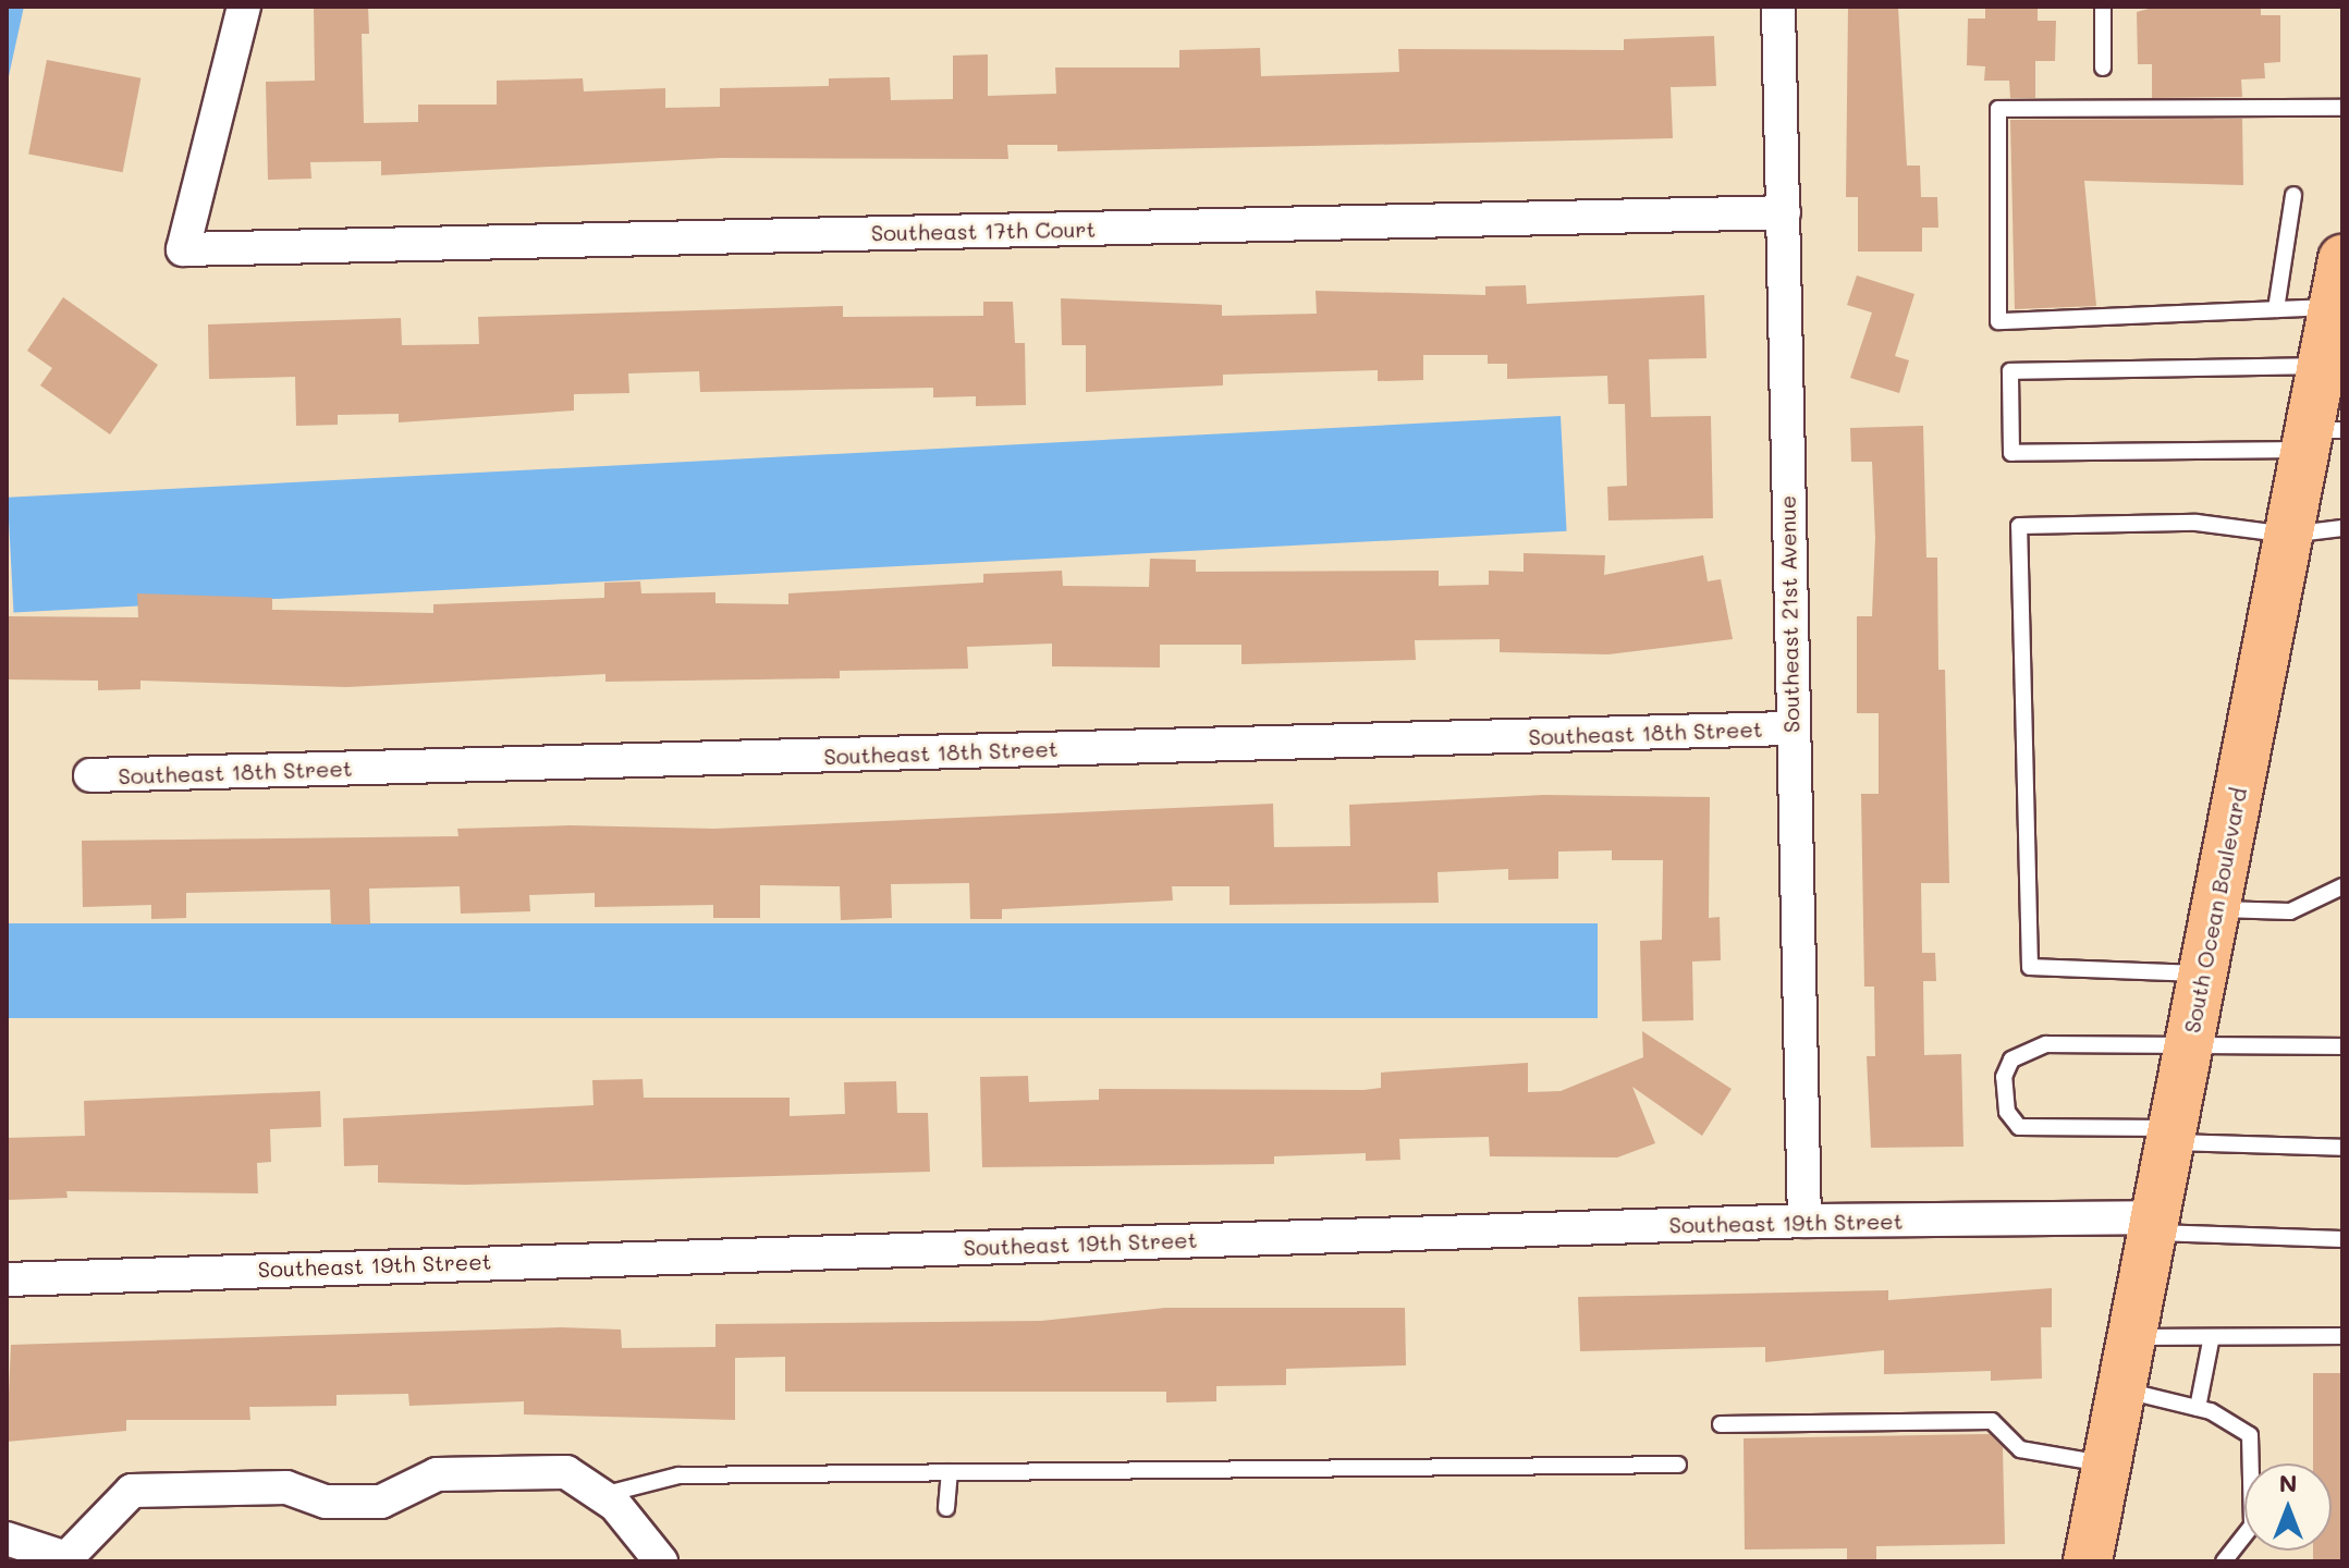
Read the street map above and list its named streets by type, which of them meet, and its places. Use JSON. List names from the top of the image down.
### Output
{
  "streets": {
    "main road": ["South Ocean Boulevard"],
    "street": [
      "Southeast 17th Court",
      "Southeast 21st Avenue",
      "Southeast 18th Street",
      "Southeast 19th Street"
    ]
  },
  "crossings": [
    ["Southeast 17th Court", "Southeast 21st Avenue"],
    ["Southeast 21st Avenue", "Southeast 18th Street"],
    ["Southeast 21st Avenue", "Southeast 19th Street"],
    ["South Ocean Boulevard", "Southeast 19th Street"]
  ],
  "north": "top"
}
